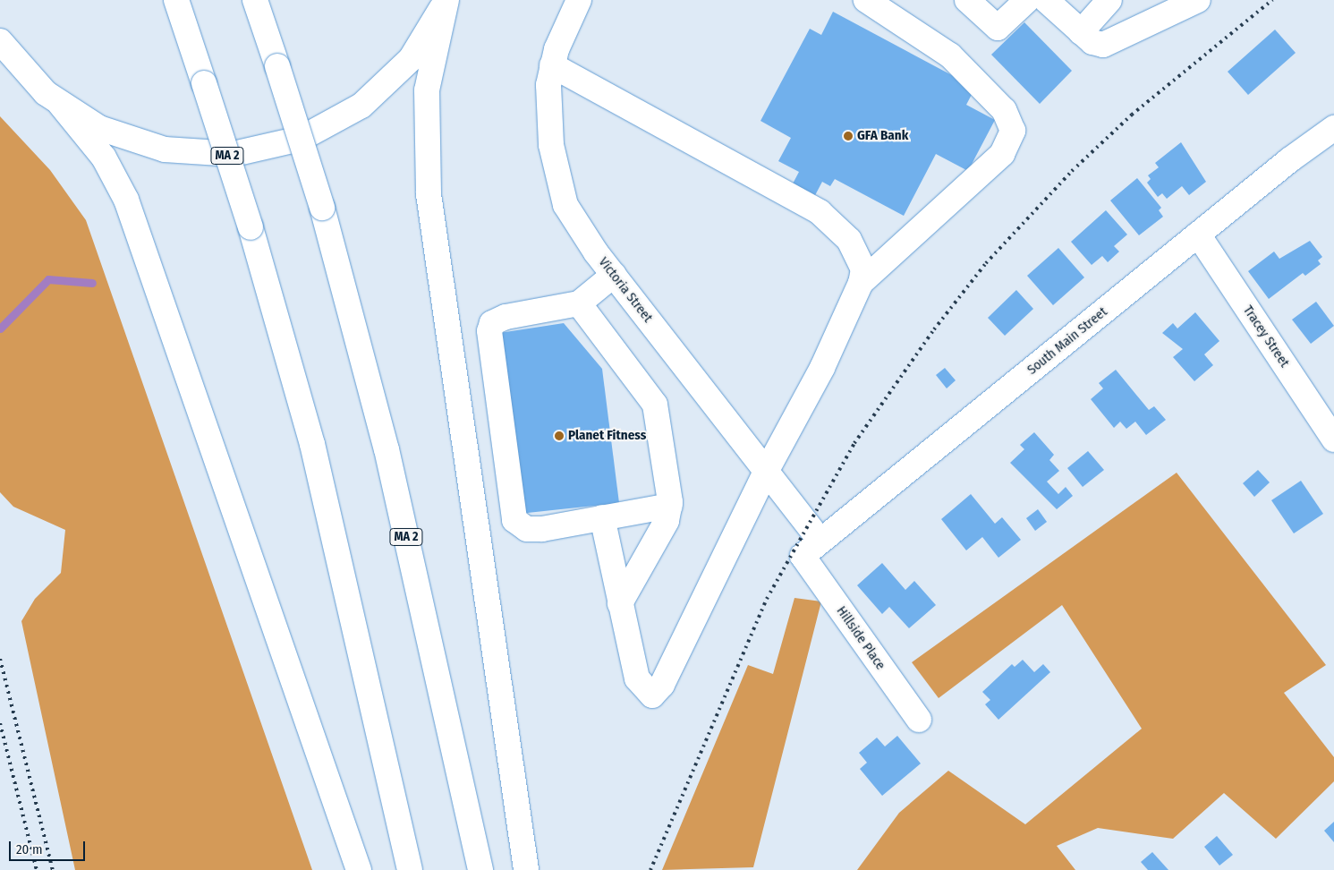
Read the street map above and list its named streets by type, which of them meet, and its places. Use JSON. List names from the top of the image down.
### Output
{
  "streets": {
    "main road": [
      "MA 2",
      "Victoria Street",
      "Tracey Street",
      "South Main Street",
      "Hillside Place"
    ]
  },
  "crossings": [
    ["Victoria Street", "South Main Street"],
    ["Victoria Street", "Hillside Place"],
    ["Tracey Street", "South Main Street"],
    ["South Main Street", "Hillside Place"]
  ],
  "places": ["GFA Bank", "Planet Fitness"],
  "scale_bar": "20 m"
}
